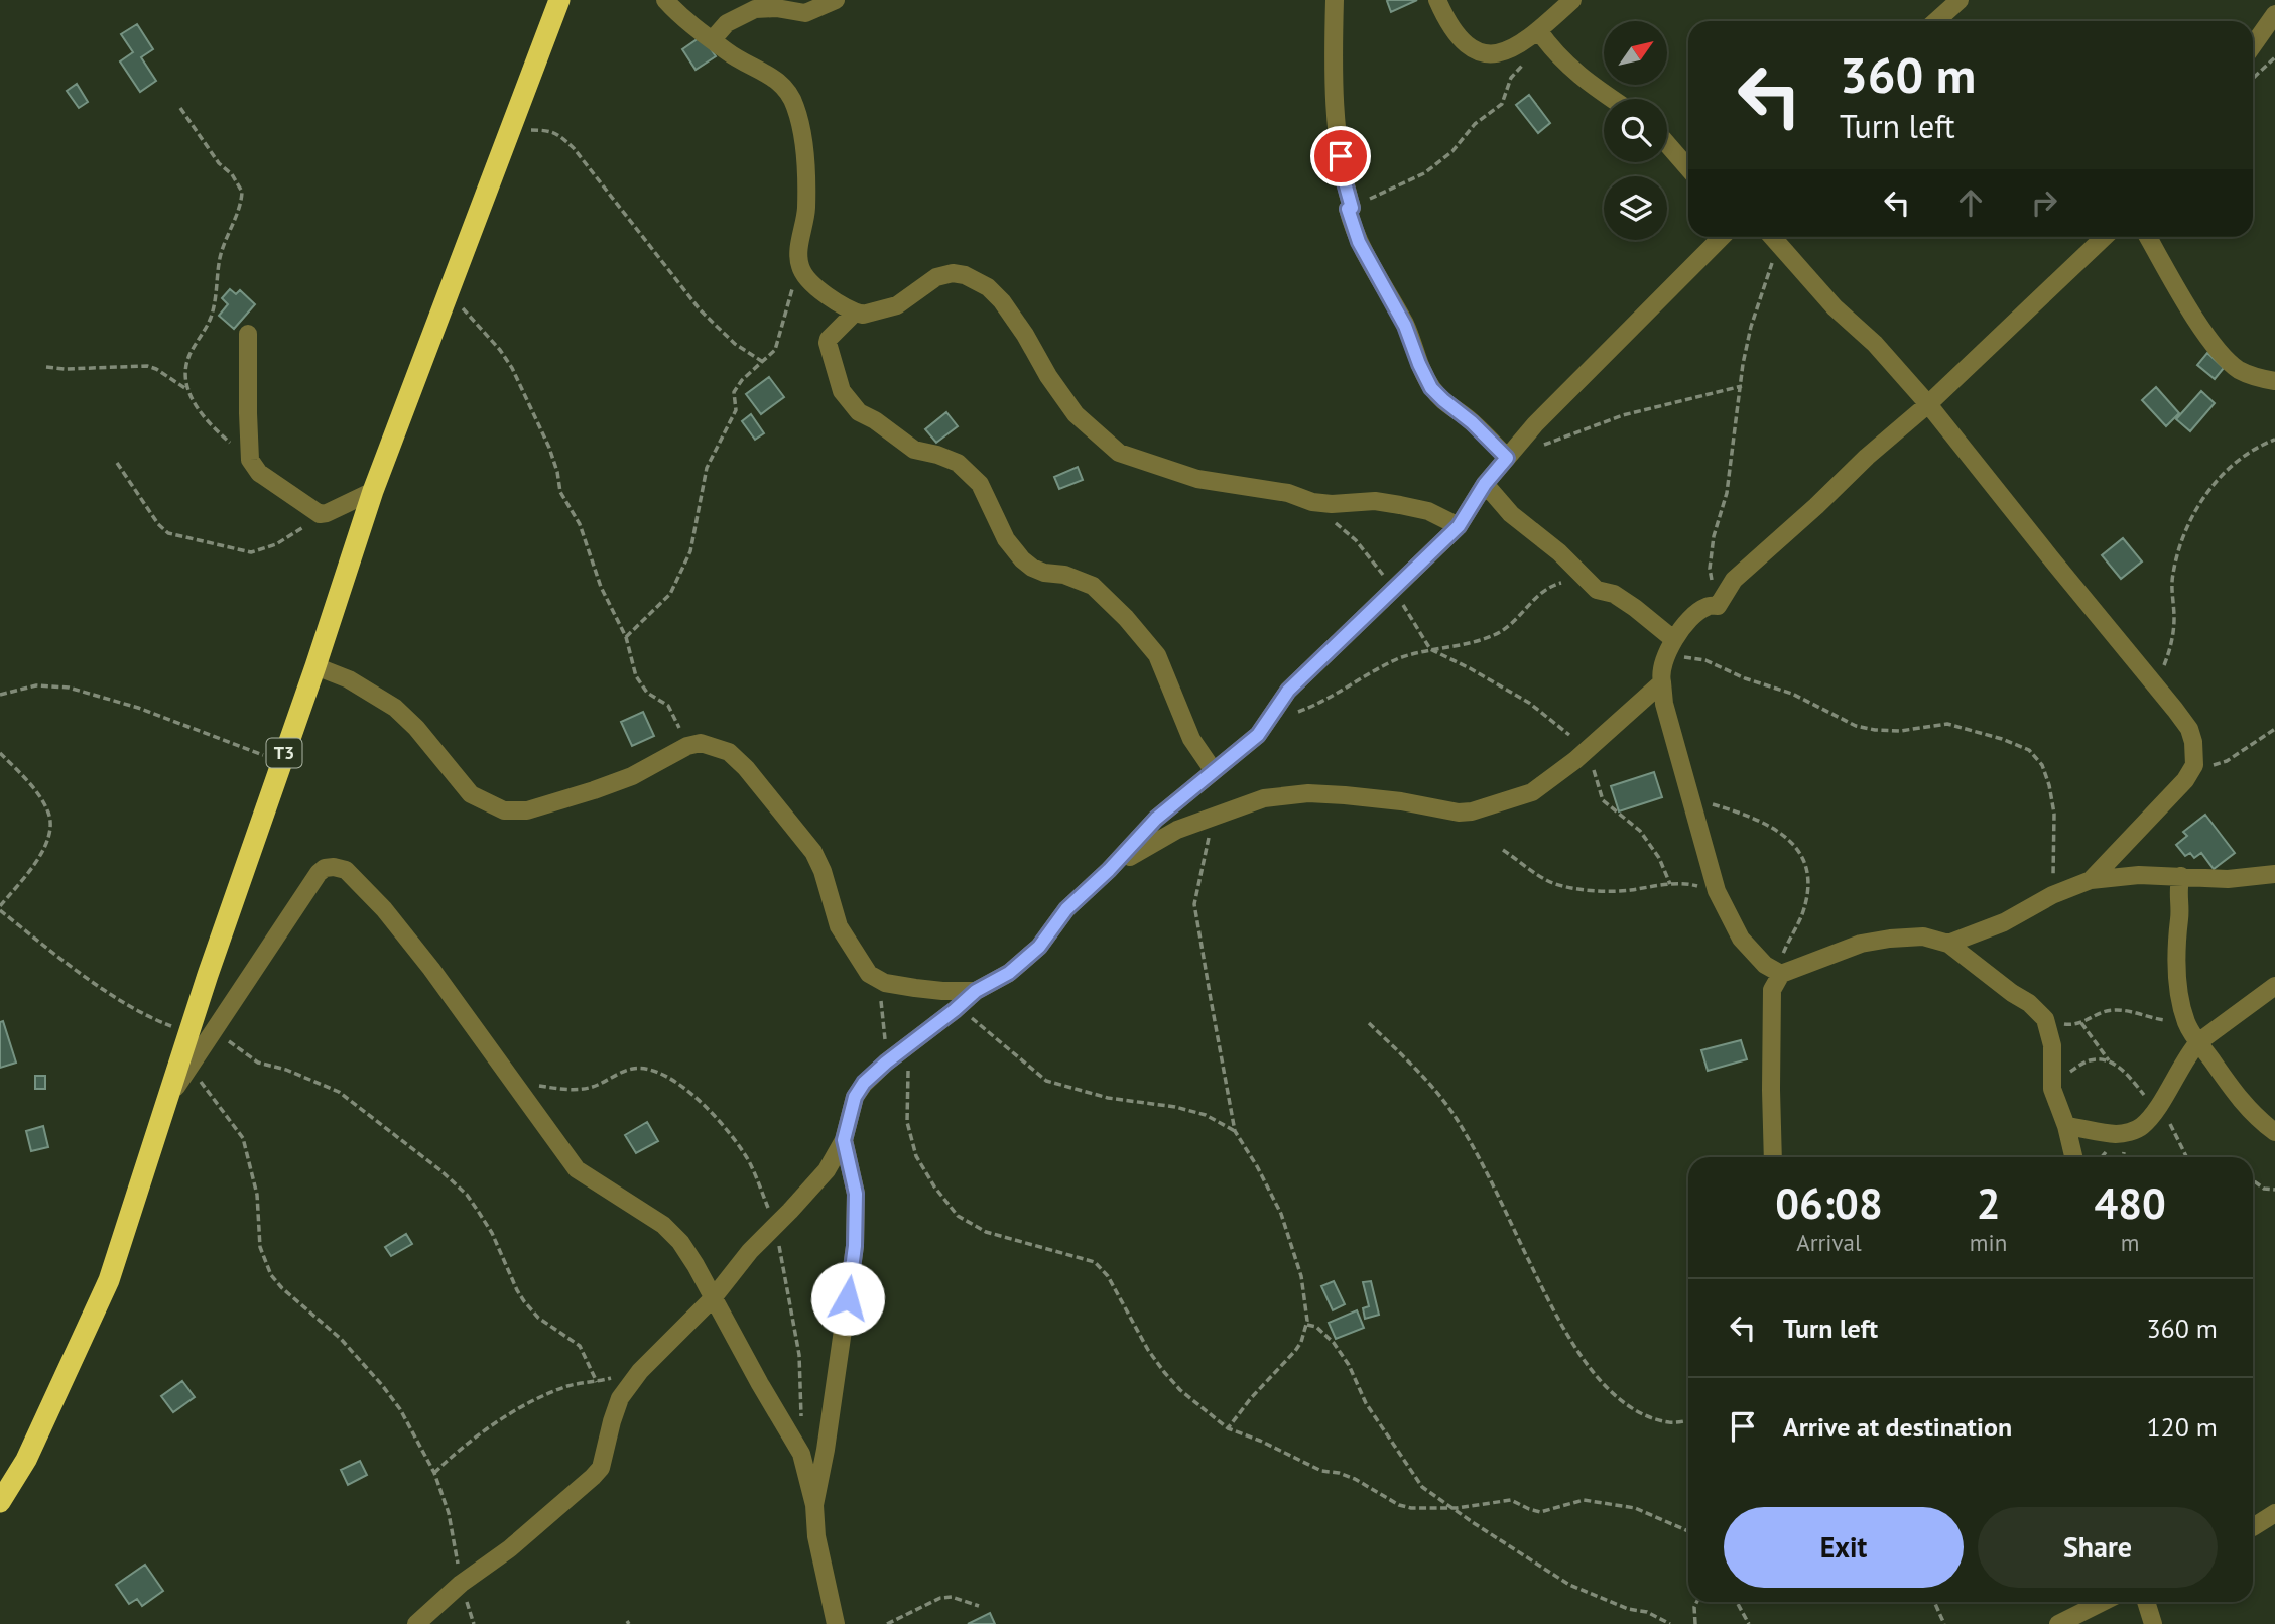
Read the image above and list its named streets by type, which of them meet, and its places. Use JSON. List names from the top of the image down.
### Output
{
  "streets": {
    "highway": ["T3"]
  },
  "north": "top right",
  "page": {
    "turn": ["360 m", "Turn left"],
    "eta": [
      "06:08",
      "Arrival",
      "2",
      "min",
      "480",
      "m"
    ],
    "list": [
      {
        "name": "Turn left",
        "value": "360 m"
      },
      {
        "name": "Arrive at destination",
        "value": "120 m"
      }
    ],
    "buttons": ["Exit", "Share"]
  }
}
